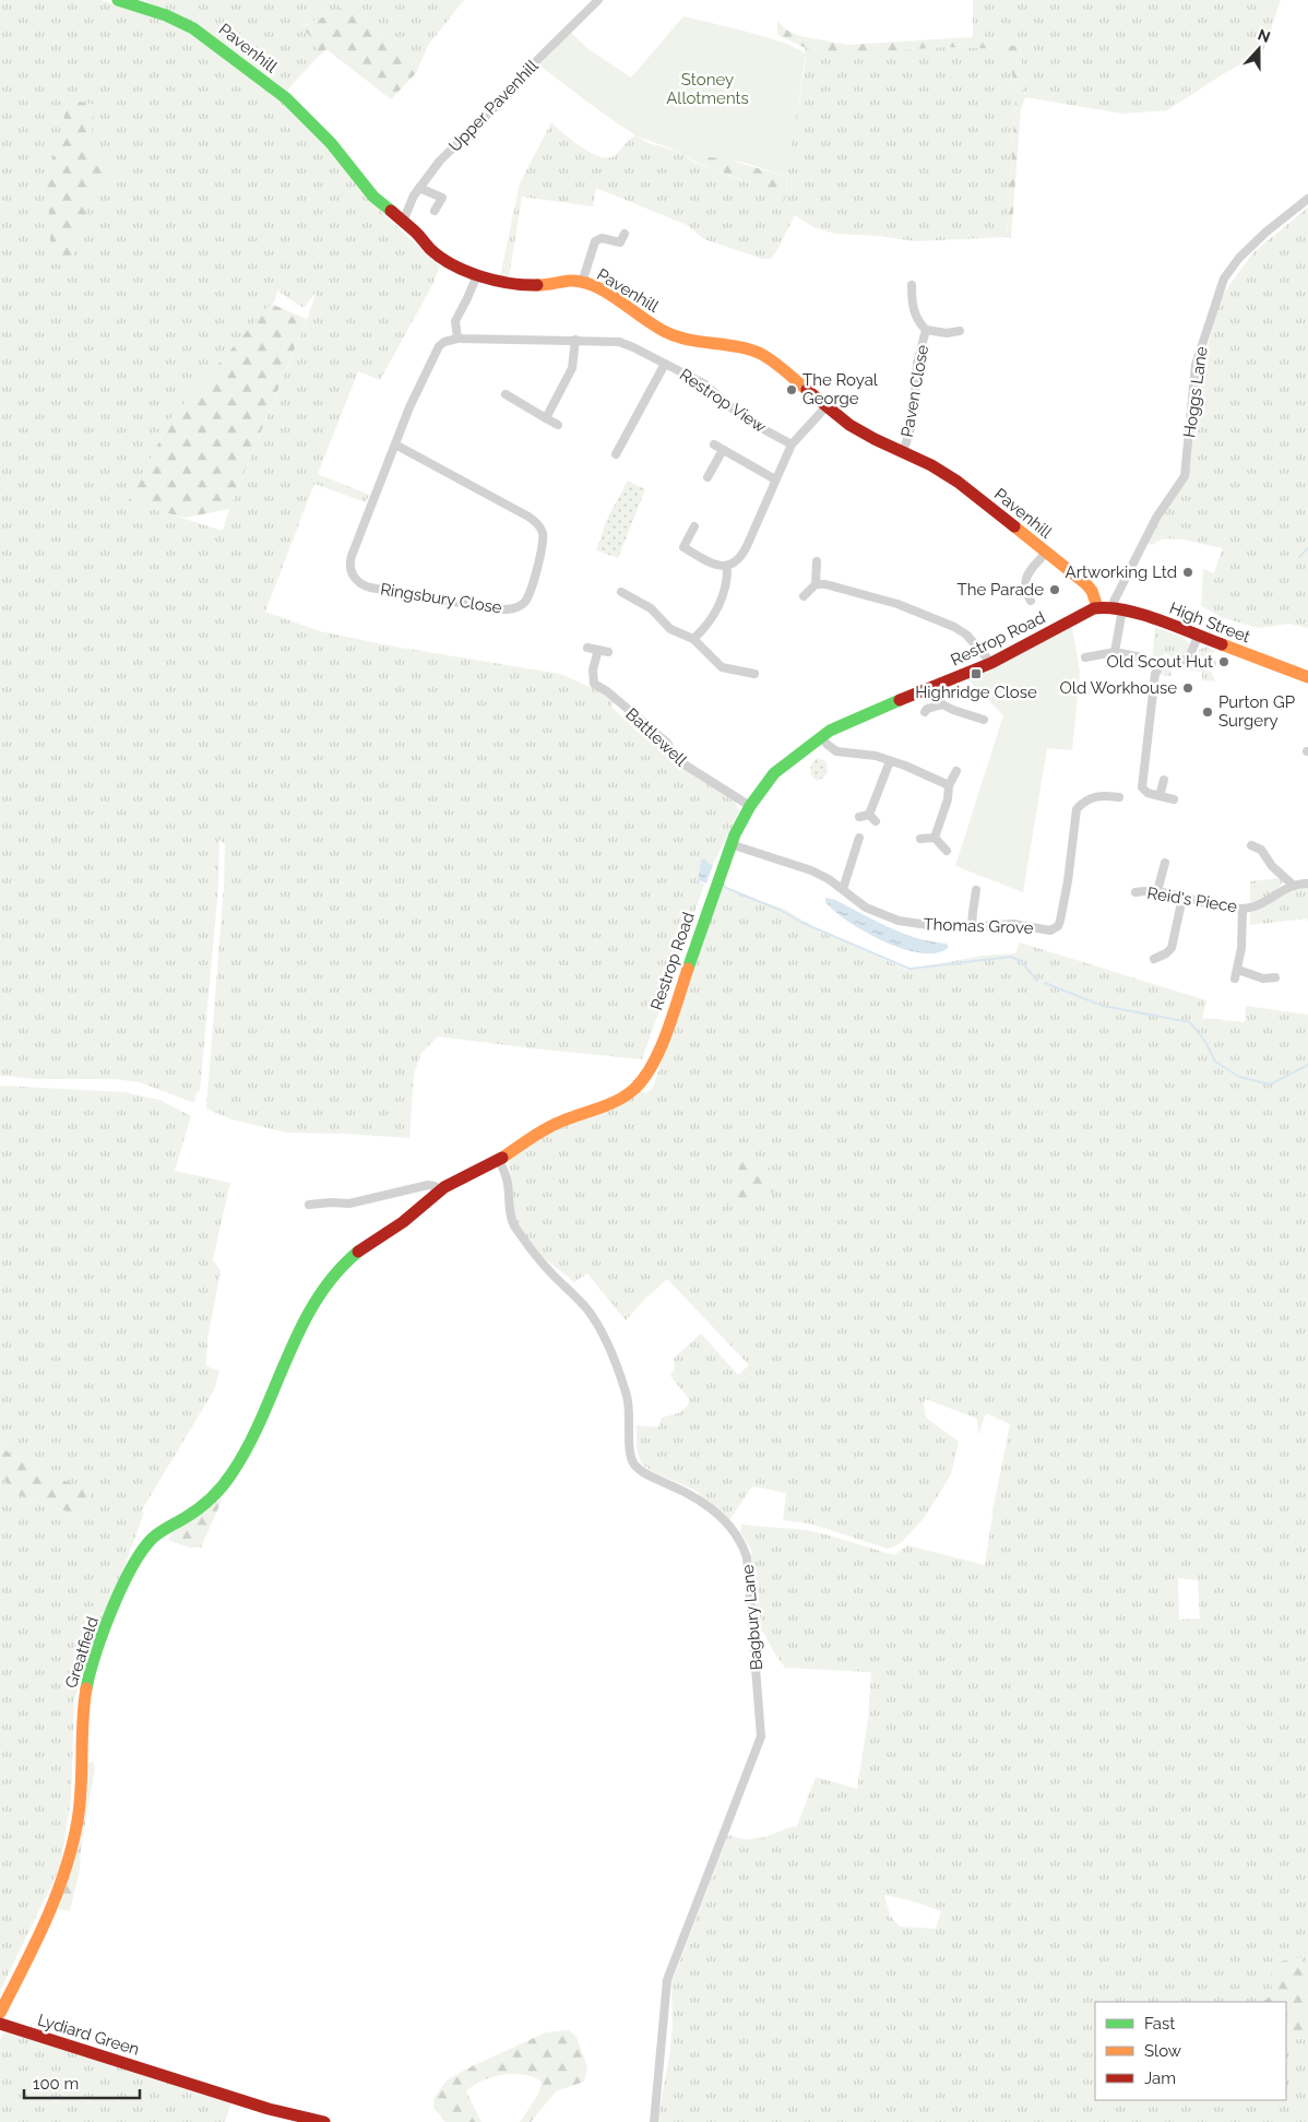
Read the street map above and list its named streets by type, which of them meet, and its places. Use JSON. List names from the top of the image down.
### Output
{
  "streets": {
    "street": [
      "Pavenhill",
      "Upper Pavenhill",
      "Paven Close",
      "Hoggs Lane",
      "Restrop View",
      "Ringsbury Close",
      "High Street",
      "Restrop Road",
      "Battlewell",
      "Reid's Piece",
      "Thomas Grove",
      "Bagbury Lane",
      "Greatfield",
      "Lydiard Green"
    ]
  },
  "crossings": [
    ["Pavenhill", "Upper Pavenhill"],
    ["Pavenhill", "Paven Close"],
    ["Pavenhill", "High Street"],
    ["Pavenhill", "Restrop Road"],
    ["Hoggs Lane", "High Street"],
    ["Restrop View", "Ringsbury Close"],
    ["High Street", "Restrop Road"],
    ["Restrop Road", "Battlewell"],
    ["Restrop Road", "Thomas Grove"],
    ["Restrop Road", "Bagbury Lane"],
    ["Restrop Road", "Greatfield"]
  ],
  "parks": ["Stoney Allotments"],
  "places": {
    "other": [
      "The Royal George",
      "Artworking Ltd",
      "The Parade",
      "Old Scout Hut",
      "Old Workhouse",
      "Purton GP Surgery"
    ],
    "transit": ["Highridge Close"]
  },
  "legend": ["Fast", "Slow", "Jam"],
  "scale_bar": "100 m",
  "north": "top"
}
